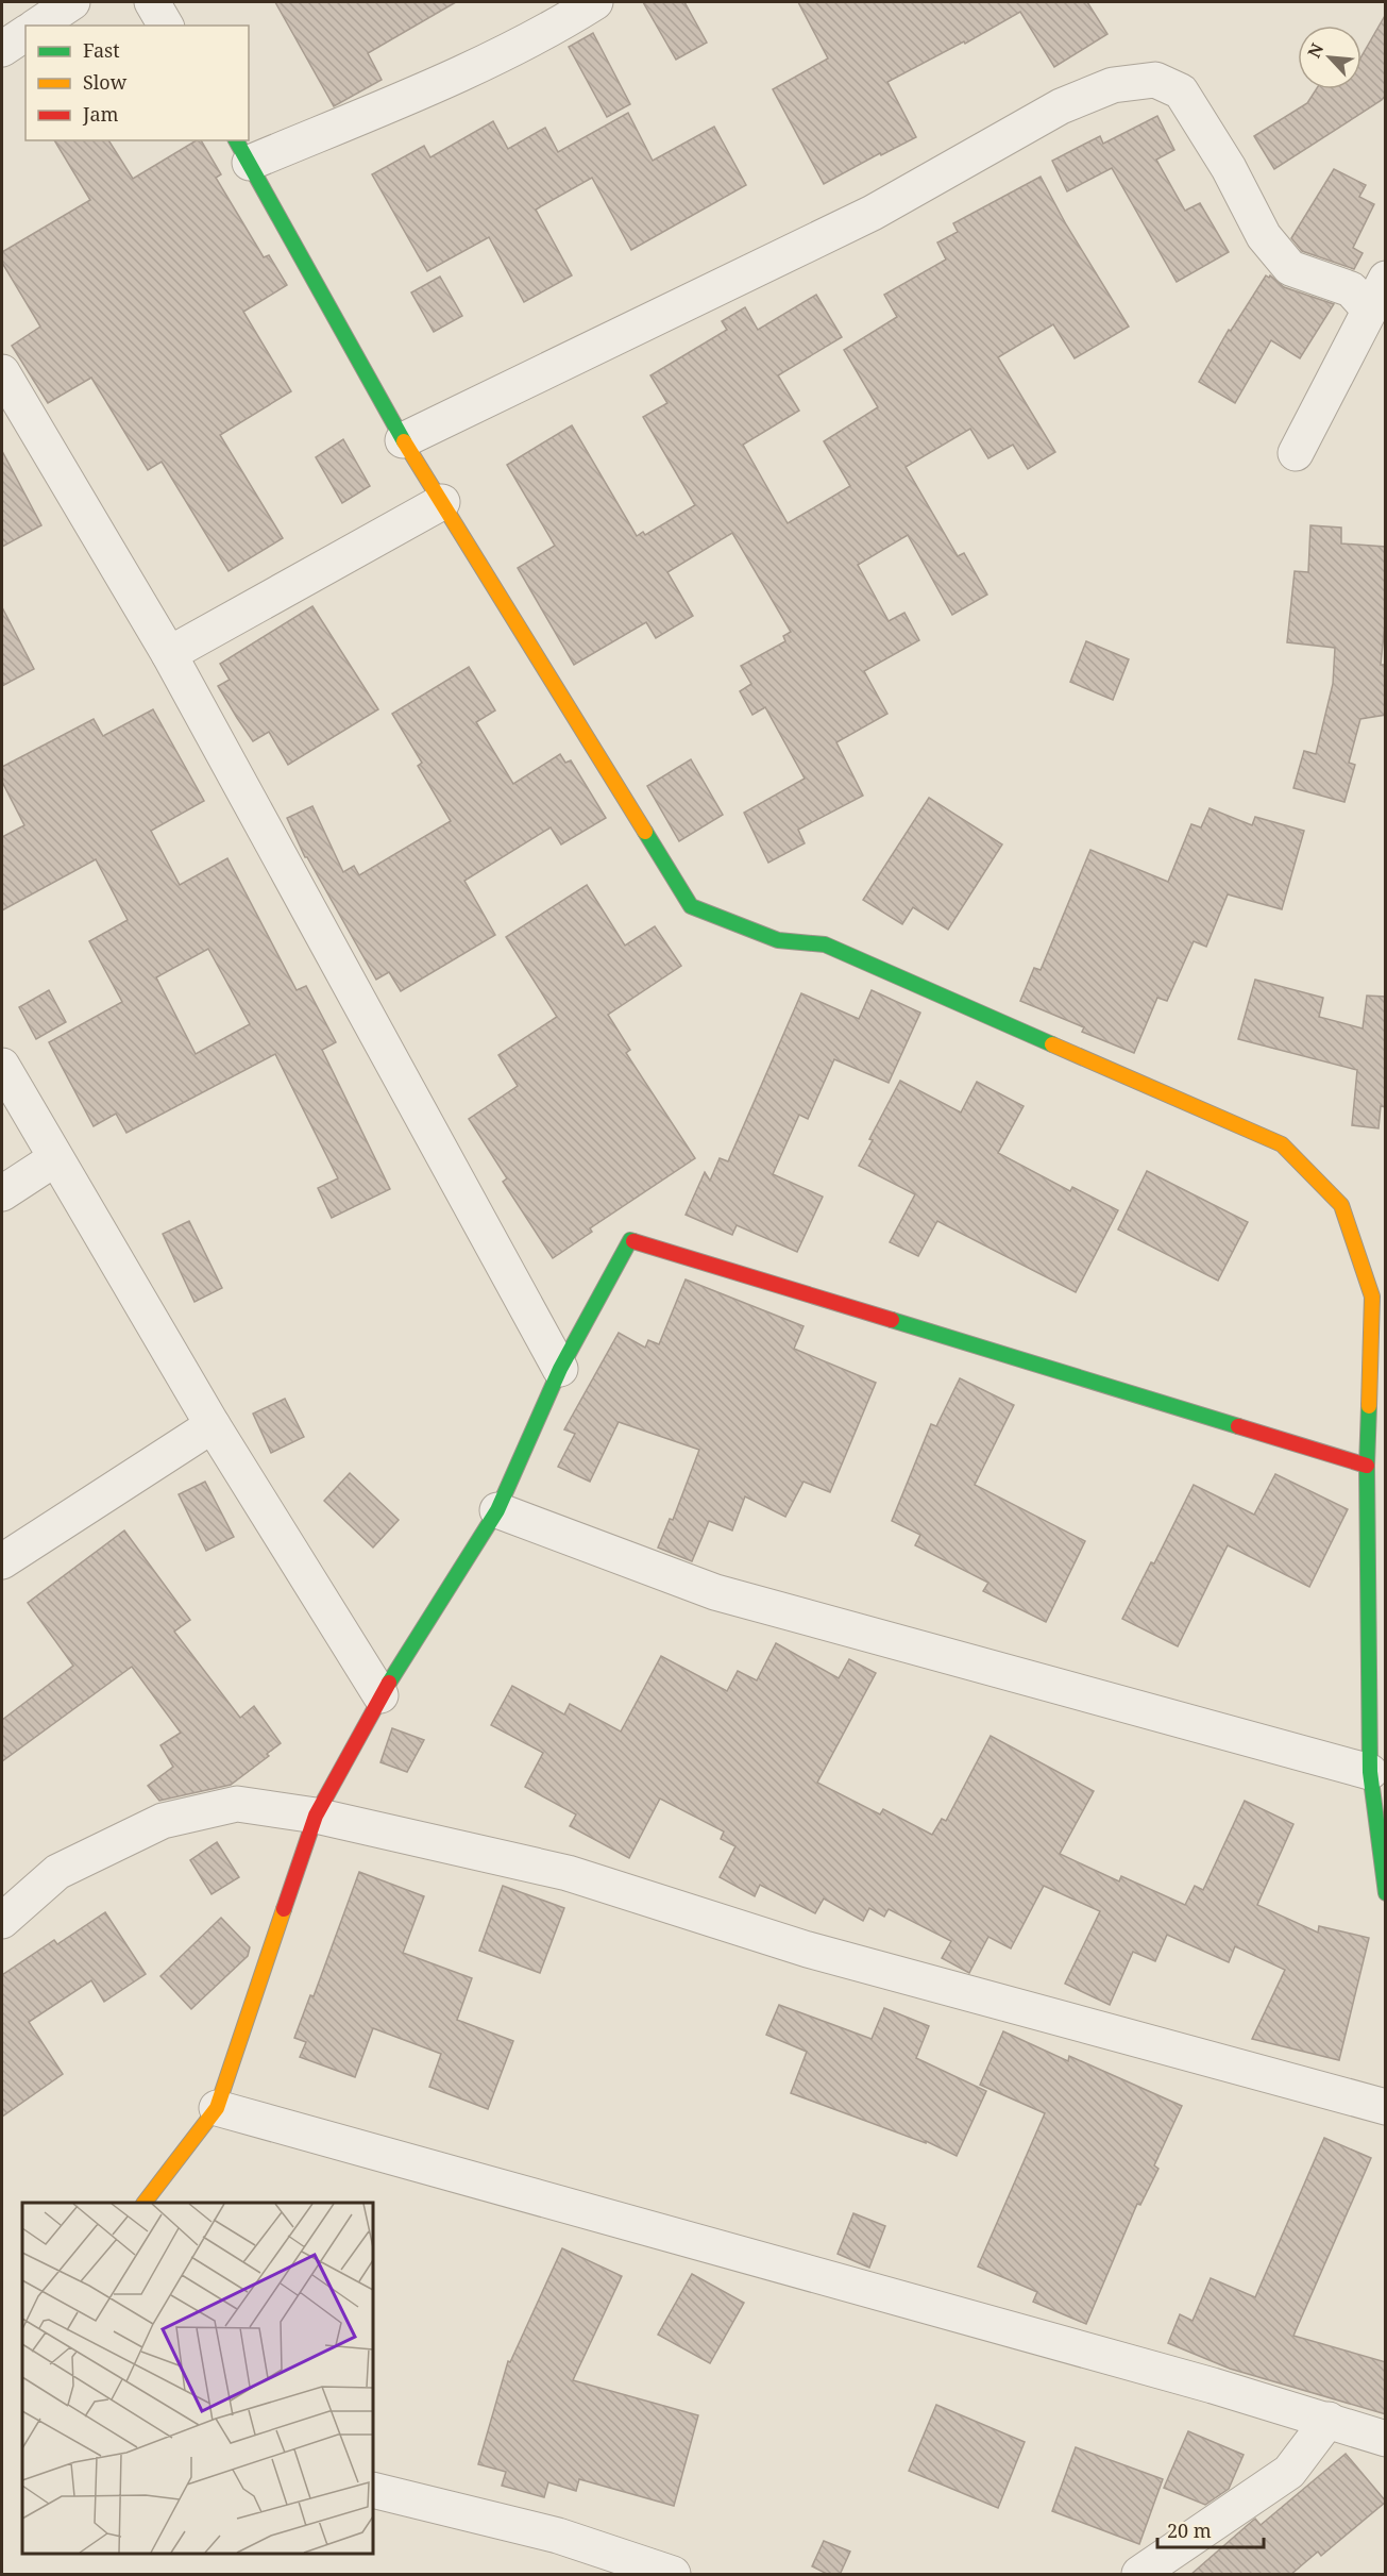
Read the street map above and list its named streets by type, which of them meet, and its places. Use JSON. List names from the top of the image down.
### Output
{
  "legend": ["Fast", "Slow", "Jam"],
  "scale_bar": "20 m",
  "north": "top left"
}
